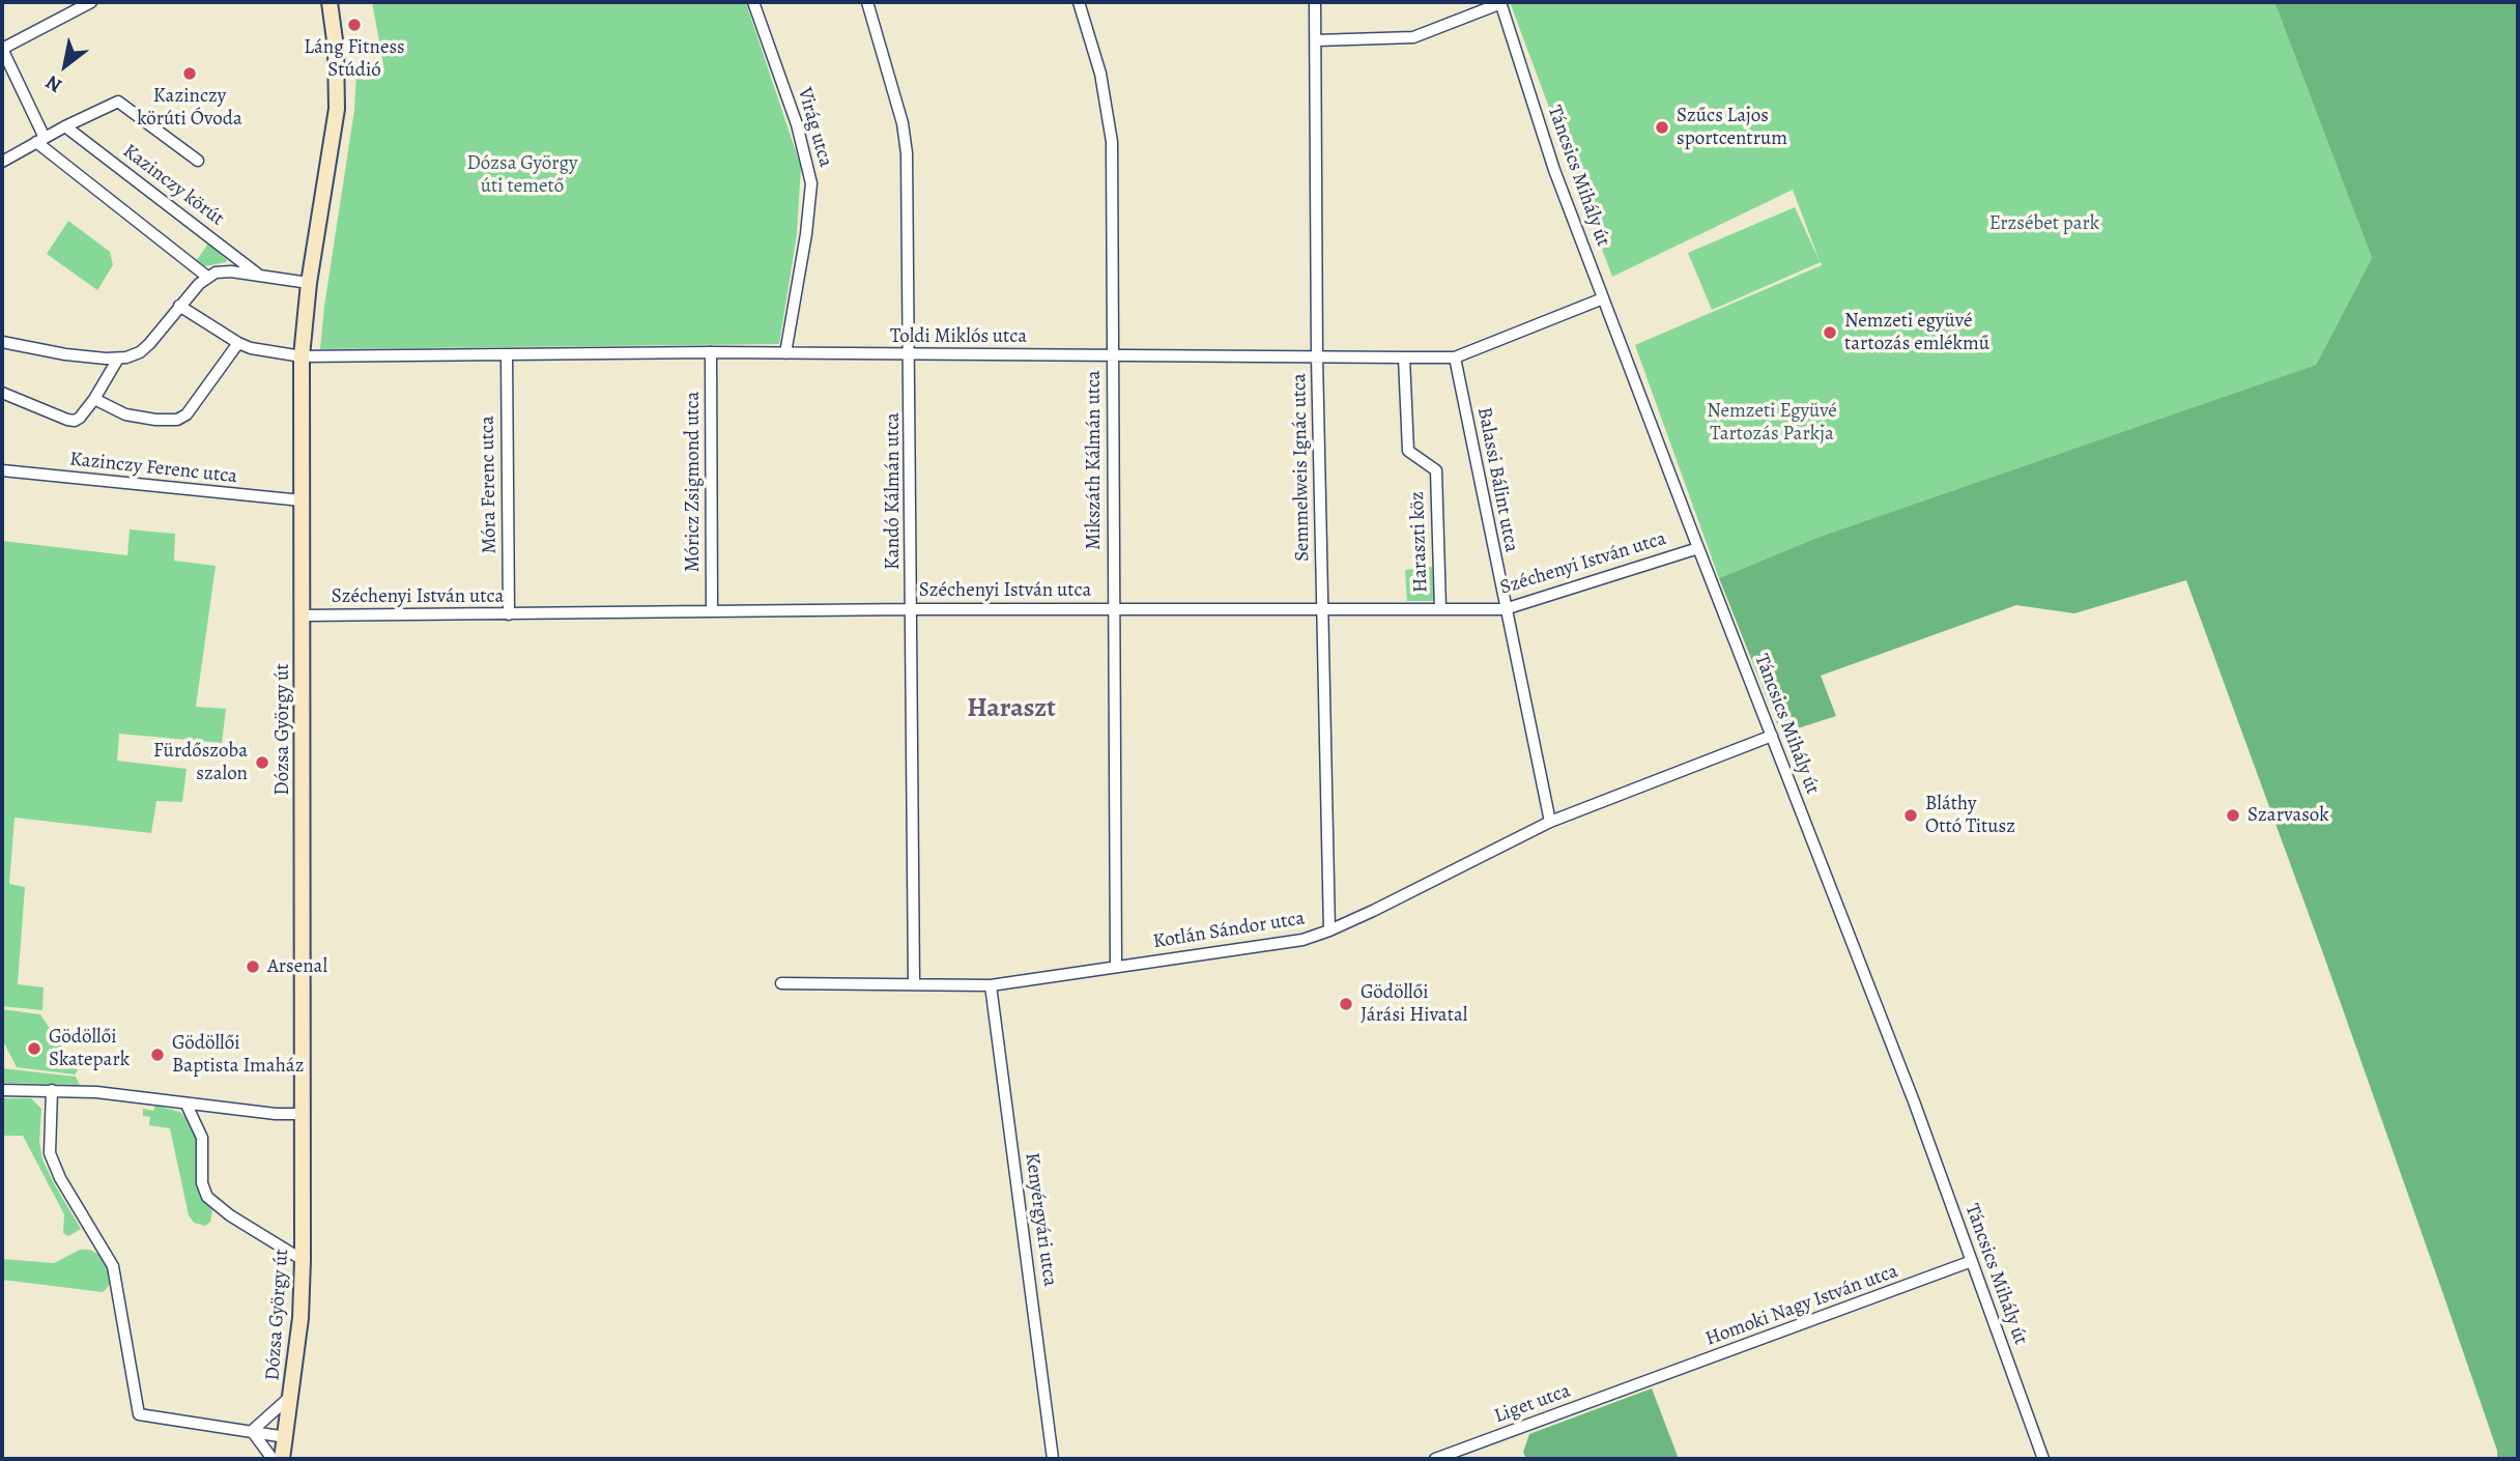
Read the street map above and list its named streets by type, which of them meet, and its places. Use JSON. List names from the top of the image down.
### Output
{
  "streets": {
    "main road": ["Dózsa György út"],
    "street": [
      "Virág utca",
      "Táncsics Mihály út",
      "Kazinczy körút",
      "Toldi Miklós utca",
      "Mikszáth Kálmán utca",
      "Semmelweis Ignác utca",
      "Kazinczy Ferenc utca",
      "Balassi Bálint utca",
      "Móricz Zsigmond utca",
      "Móra Ferenc utca",
      "Kandó Kálmán utca",
      "Haraszti köz",
      "Széchenyi István utca",
      "Kotlán Sándor utca",
      "Kenyérgyári utca",
      "Homoki Nagy István utca",
      "Liget utca"
    ]
  },
  "crossings": [
    ["Virág utca", "Toldi Miklós utca"],
    ["Táncsics Mihály út", "Toldi Miklós utca"],
    ["Táncsics Mihály út", "Széchenyi István utca"],
    ["Táncsics Mihály út", "Kotlán Sándor utca"],
    ["Táncsics Mihály út", "Homoki Nagy István utca"],
    ["Kazinczy körút", "Dózsa György út"],
    ["Toldi Miklós utca", "Mikszáth Kálmán utca"],
    ["Toldi Miklós utca", "Semmelweis Ignác utca"],
    ["Toldi Miklós utca", "Balassi Bálint utca"],
    ["Toldi Miklós utca", "Móricz Zsigmond utca"],
    ["Toldi Miklós utca", "Móra Ferenc utca"],
    ["Toldi Miklós utca", "Kandó Kálmán utca"],
    ["Toldi Miklós utca", "Haraszti köz"],
    ["Toldi Miklós utca", "Dózsa György út"],
    ["Mikszáth Kálmán utca", "Széchenyi István utca"],
    ["Mikszáth Kálmán utca", "Kotlán Sándor utca"],
    ["Semmelweis Ignác utca", "Széchenyi István utca"],
    ["Semmelweis Ignác utca", "Kotlán Sándor utca"],
    ["Kazinczy Ferenc utca", "Dózsa György út"],
    ["Balassi Bálint utca", "Széchenyi István utca"],
    ["Balassi Bálint utca", "Kotlán Sándor utca"],
    ["Móricz Zsigmond utca", "Széchenyi István utca"],
    ["Móra Ferenc utca", "Széchenyi István utca"],
    ["Kandó Kálmán utca", "Széchenyi István utca"],
    ["Kandó Kálmán utca", "Kotlán Sándor utca"],
    ["Haraszti köz", "Széchenyi István utca"],
    ["Széchenyi István utca", "Dózsa György út"],
    ["Kotlán Sándor utca", "Kenyérgyári utca"],
    ["Homoki Nagy István utca", "Liget utca"]
  ],
  "districts": ["Haraszt"],
  "parks": ["Dózsa György úti temető", "Erzsébet park", "Nemzeti Együvé Tartozás Parkja"],
  "places": [
    "Láng Fitness Stúdió",
    "Kazinczy körúti Óvoda",
    "Szűcs Lajos sportcentrum",
    "Nemzeti együvé tartozás emlékmű",
    "Fürdőszoba szalon",
    "Bláthy Ottó Titusz",
    "Szarvasok",
    "Arsenal",
    "Gödöllői Járási Hivatal",
    "Gödöllői Skatepark",
    "Gödöllői Baptista Imaház"
  ],
  "north": "bottom left"
}
